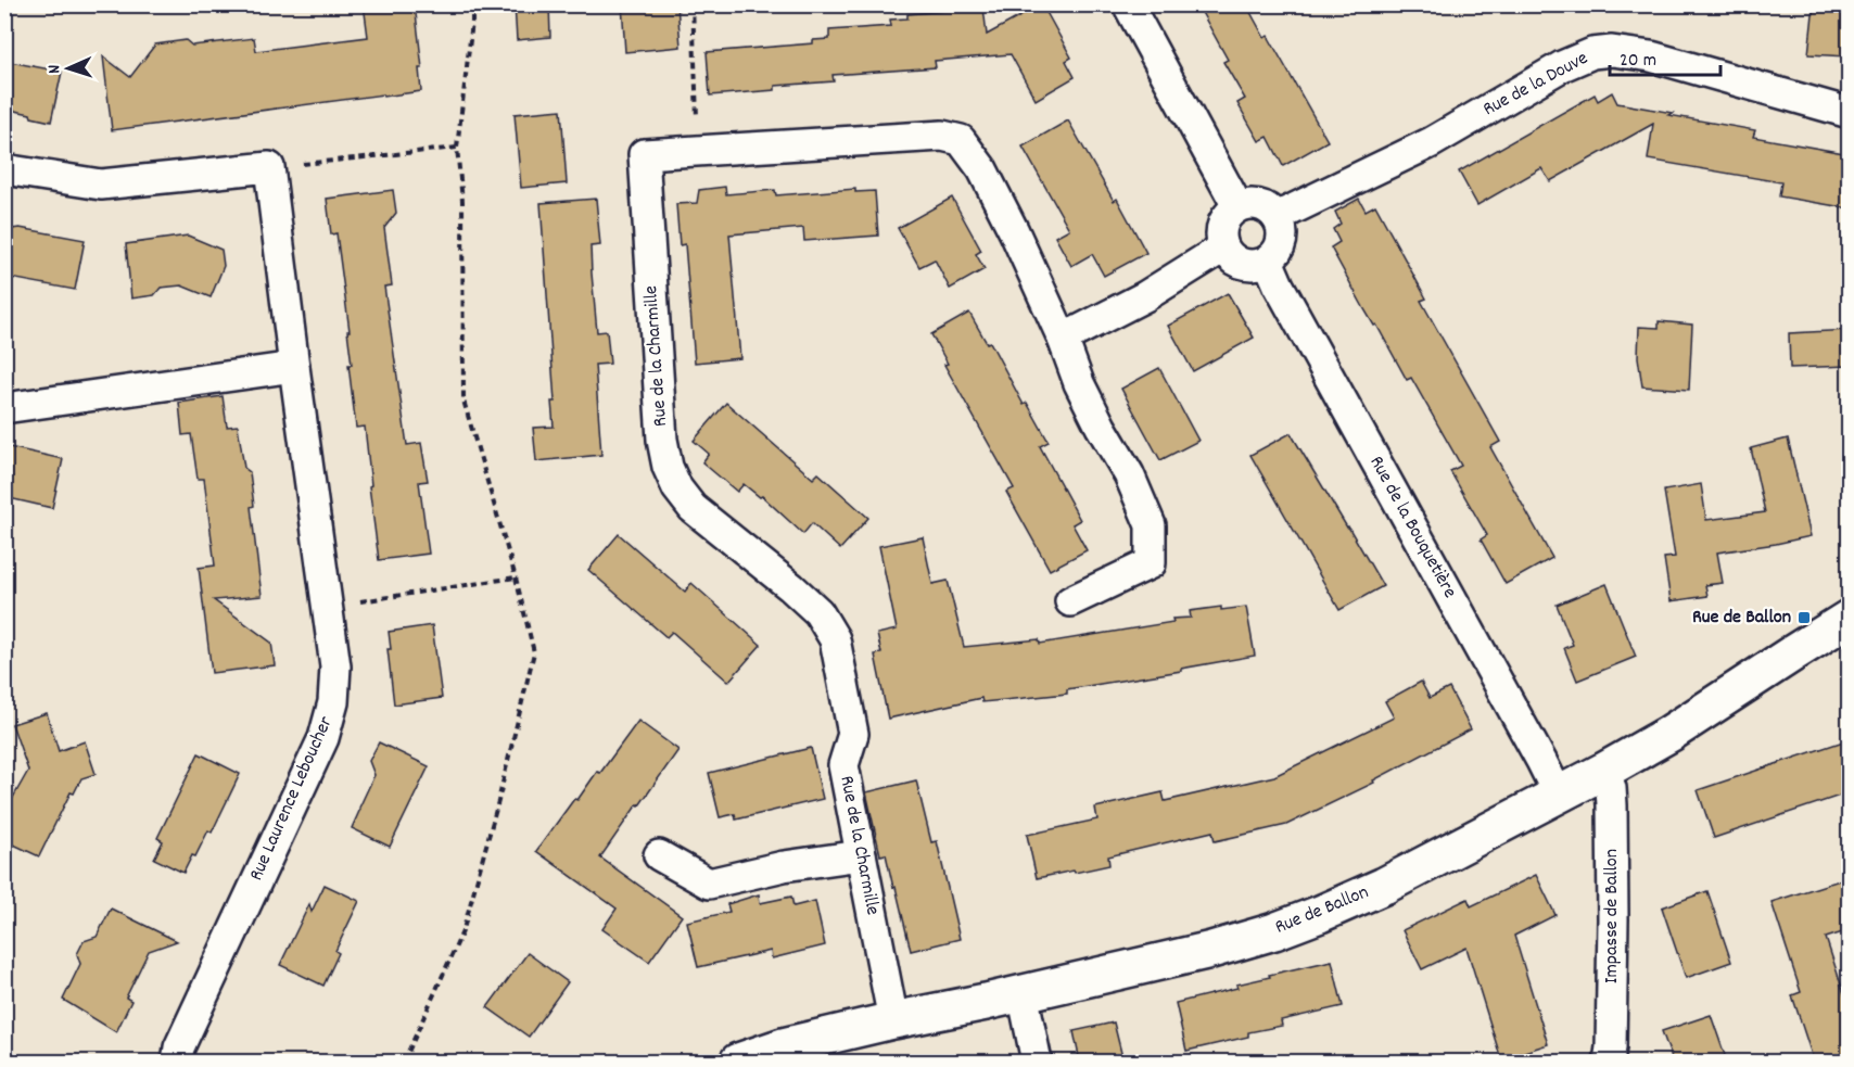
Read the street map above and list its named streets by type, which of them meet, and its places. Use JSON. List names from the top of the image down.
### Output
{
  "streets": {
    "street": [
      "Rue de la Douve",
      "Rue de la Charmille",
      "Rue de la Bouquetière",
      "Rue Laurence Leboucher",
      "Rue de Ballon",
      "Impasse de Ballon"
    ]
  },
  "crossings": [
    ["Rue de la Douve", "Rue de la Bouquetière"],
    ["Rue de la Charmille", "Rue de Ballon"],
    ["Rue de la Bouquetière", "Rue de Ballon"],
    ["Rue de Ballon", "Impasse de Ballon"]
  ],
  "places": {
    "transit": ["Rue de Ballon"]
  },
  "scale_bar": "20 m",
  "north": "left"
}
